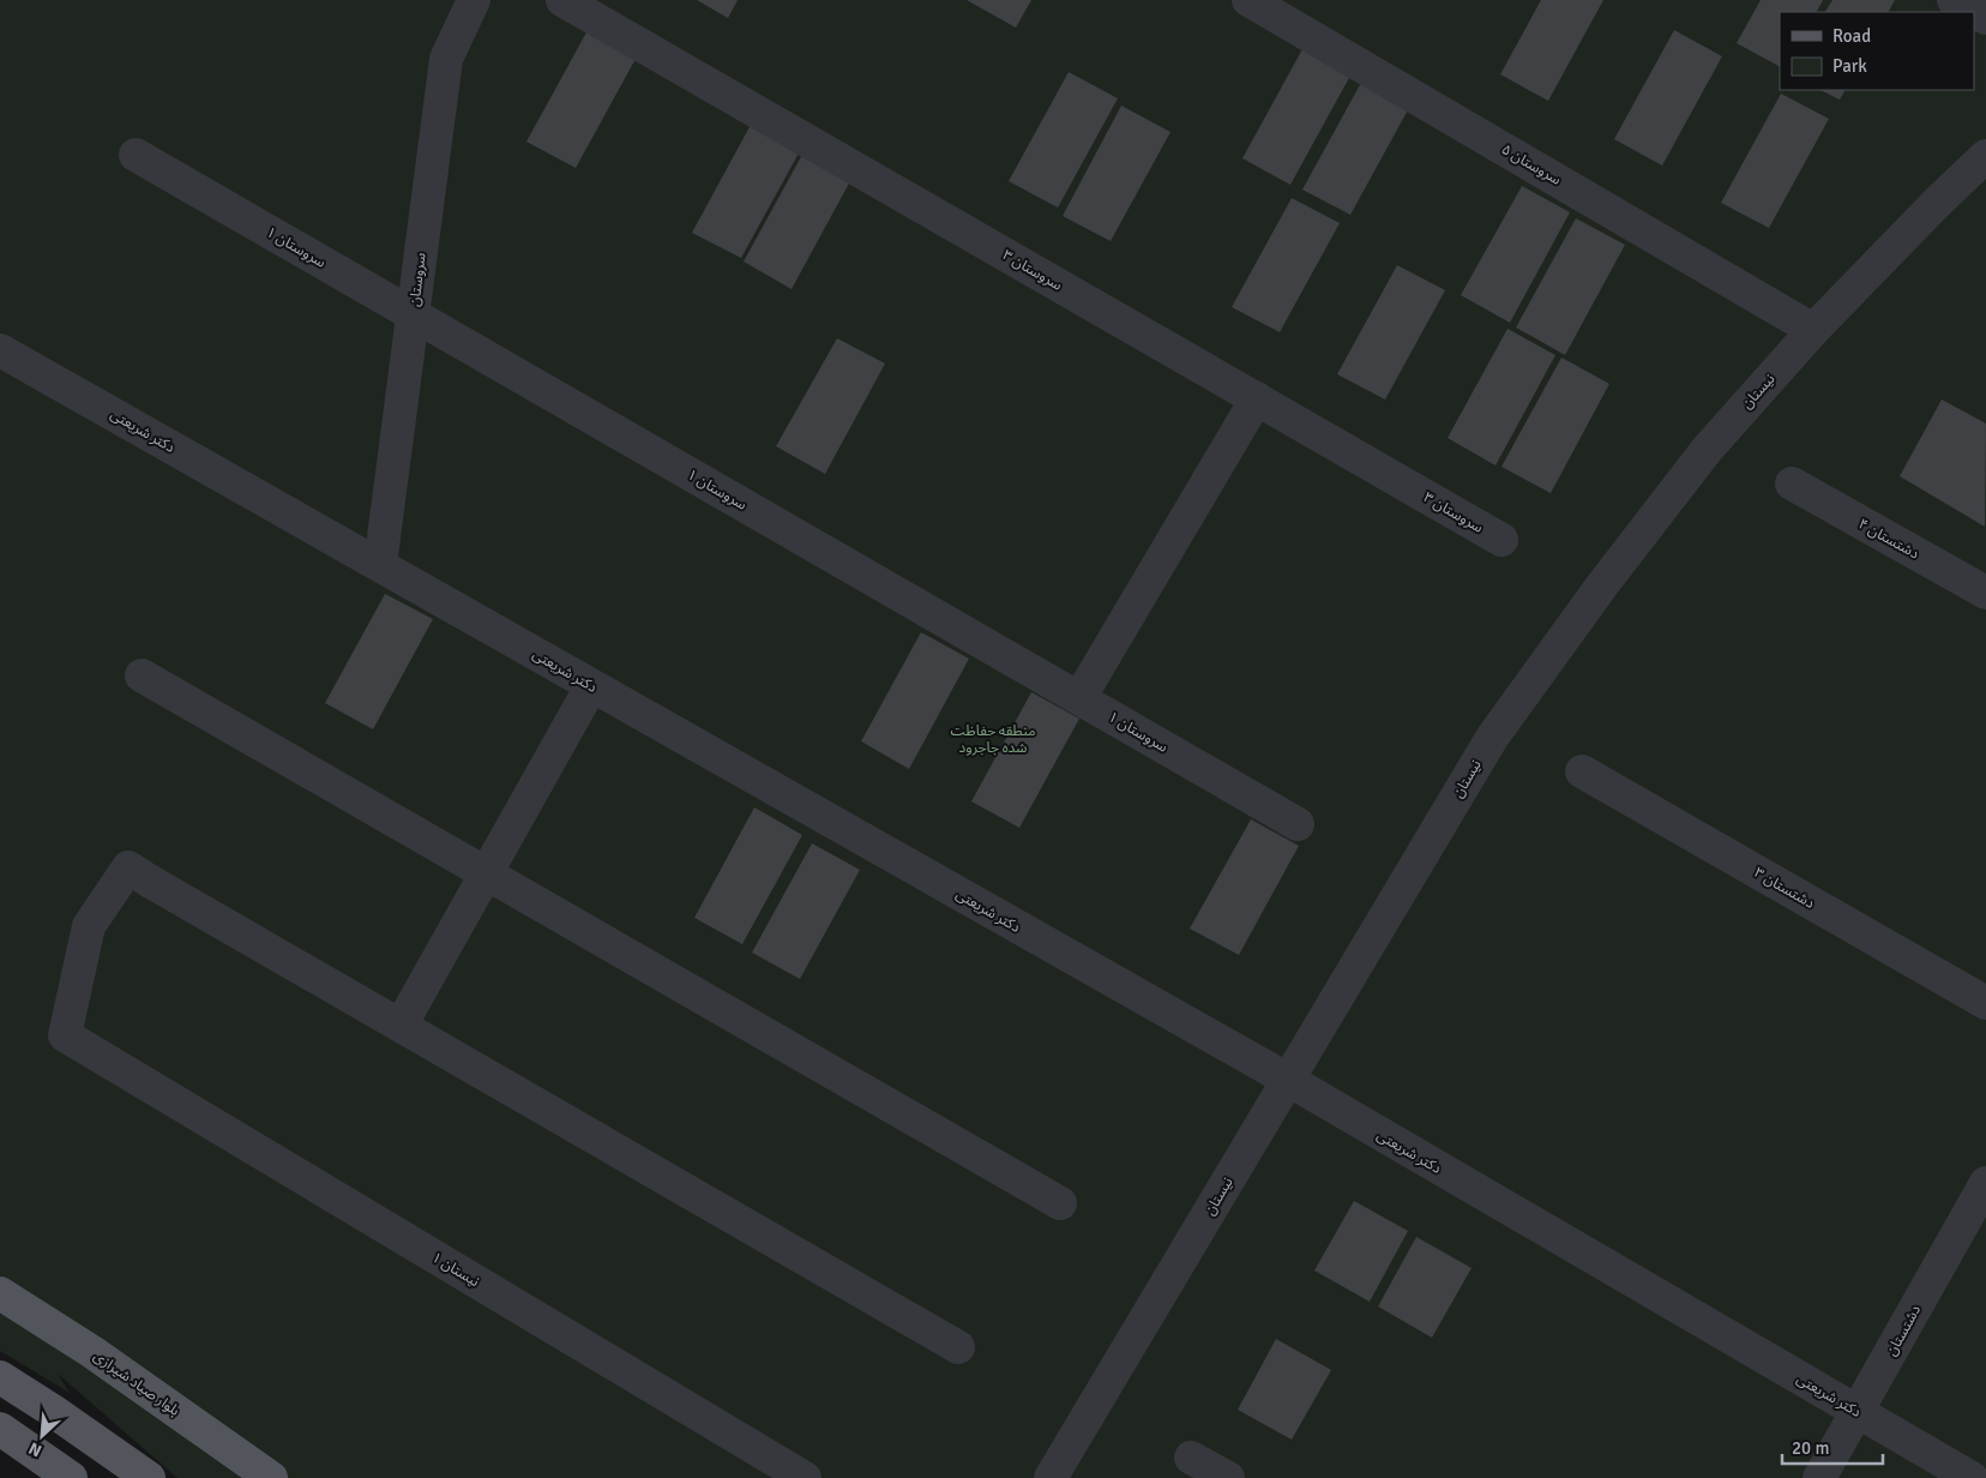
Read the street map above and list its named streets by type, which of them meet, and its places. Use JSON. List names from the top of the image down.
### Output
{
  "streets": {
    "main road": ["بلوار صیاد شیرازی"],
    "street": [
      "سروستان ۵",
      "سروستان ۱",
      "سروستان ۳",
      "سروستان",
      "نیستان",
      "دکتر شریعتی",
      "دشتستان ۴",
      "دشتستان ۳",
      "نیستان ۱",
      "دشتستان"
    ]
  },
  "crossings": [
    ["سروستان ۵", "نیستان"],
    ["سروستان ۱", "سروستان"],
    ["سروستان", "دکتر شریعتی"],
    ["نیستان", "دکتر شریعتی"],
    ["دکتر شریعتی", "دشتستان"]
  ],
  "parks": ["منطقه حفاظت شده جاجرود"],
  "legend": ["Road", "Park"],
  "scale_bar": "20 m",
  "north": "bottom left"
}
